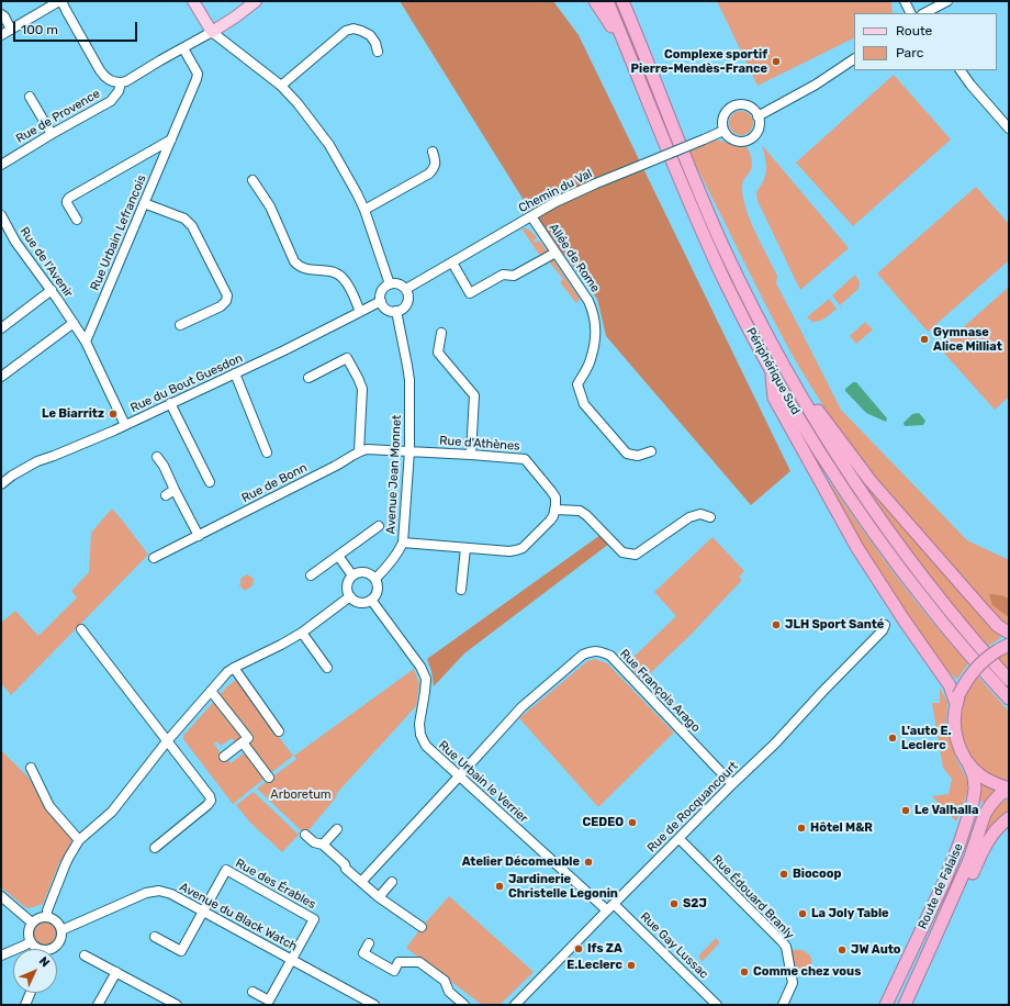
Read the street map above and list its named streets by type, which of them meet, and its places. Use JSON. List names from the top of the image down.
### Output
{
  "streets": {
    "highway": ["Périphérique Sud", "Route de Falaise"],
    "street": [
      "Rue de Provence",
      "Chemin du Val",
      "Rue Urbain Lefrancois",
      "Allée de Rome",
      "Rue de l'Avenir",
      "Rue du Bout Guesdon",
      "Rue d'Athènes",
      "Avenue Jean Monnet",
      "Rue de Bonn",
      "Rue François Arago",
      "Rue Urbain le Verrier",
      "Rue de Rocquancourt",
      "Rue des Érables",
      "Rue Édouard Branly",
      "Avenue du Black Watch",
      "Rue Gay Lussac"
    ]
  },
  "crossings": [
    ["Chemin du Val", "Allée de Rome"],
    ["Chemin du Val", "Rue du Bout Guesdon"],
    ["Chemin du Val", "Avenue Jean Monnet"],
    ["Rue Urbain Lefrancois", "Rue de l'Avenir"],
    ["Rue du Bout Guesdon", "Avenue Jean Monnet"],
    ["Rue d'Athènes", "Avenue Jean Monnet"],
    ["Rue d'Athènes", "Rue de Bonn"],
    ["Avenue Jean Monnet", "Rue de Bonn"],
    ["Avenue Jean Monnet", "Rue Urbain le Verrier"],
    ["Rue François Arago", "Rue Urbain le Verrier"],
    ["Rue François Arago", "Rue de Rocquancourt"],
    ["Rue Urbain le Verrier", "Rue de Rocquancourt"],
    ["Rue de Rocquancourt", "Rue Édouard Branly"],
    ["Rue de Rocquancourt", "Rue Gay Lussac"],
    ["Rue des Érables", "Avenue du Black Watch"]
  ],
  "parks": ["Arboretum"],
  "places": [
    "Complexe sportif Pierre-Mendès-France",
    "Gymnase Alice Milliat",
    "Le Biarritz",
    "JLH Sport Santé",
    "L'auto E. Leclerc",
    "Le Valhalla",
    "CEDEO",
    "Hôtel M&R",
    "Atelier Décomeuble",
    "Biocoop",
    "Jardinerie Christelle Legonin",
    "S2J",
    "La Joly Table",
    "Ifs ZA",
    "JW Auto",
    "E.Leclerc",
    "Comme chez vous"
  ],
  "legend": ["Route", "Parc"],
  "scale_bar": "100 m",
  "north": "top right"
}
